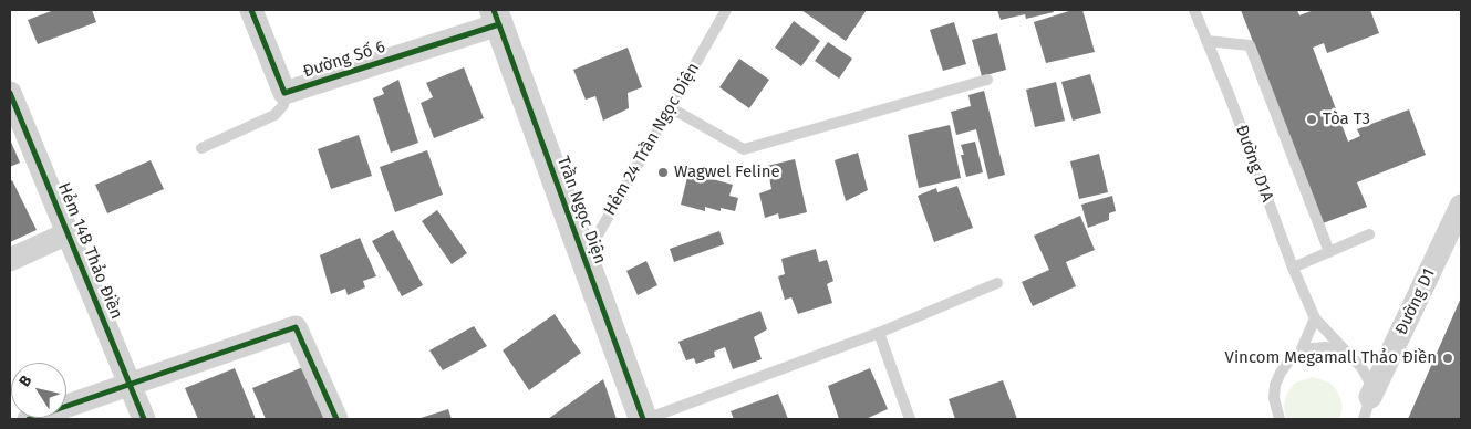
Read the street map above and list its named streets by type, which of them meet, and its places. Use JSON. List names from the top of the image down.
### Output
{
  "streets": {
    "street": [
      "Đường Số 6",
      "Trần Ngọc Diện",
      "Hẻm 14B Thảo Điền",
      "Đường D1"
    ],
    "lane": ["Hẻm 24 Trần Ngọc Diện", "Đường D1A"]
  },
  "crossings": [
    ["Đường Số 6", "Trần Ngọc Diện"],
    ["Hẻm 24 Trần Ngọc Diện", "Trần Ngọc Diện"],
    ["Đường D1A", "Đường D1"]
  ],
  "places": ["Tòa T3", "Wagwel Feline", "Vincom Megamall Thảo Điền"],
  "north": "top left"
}
